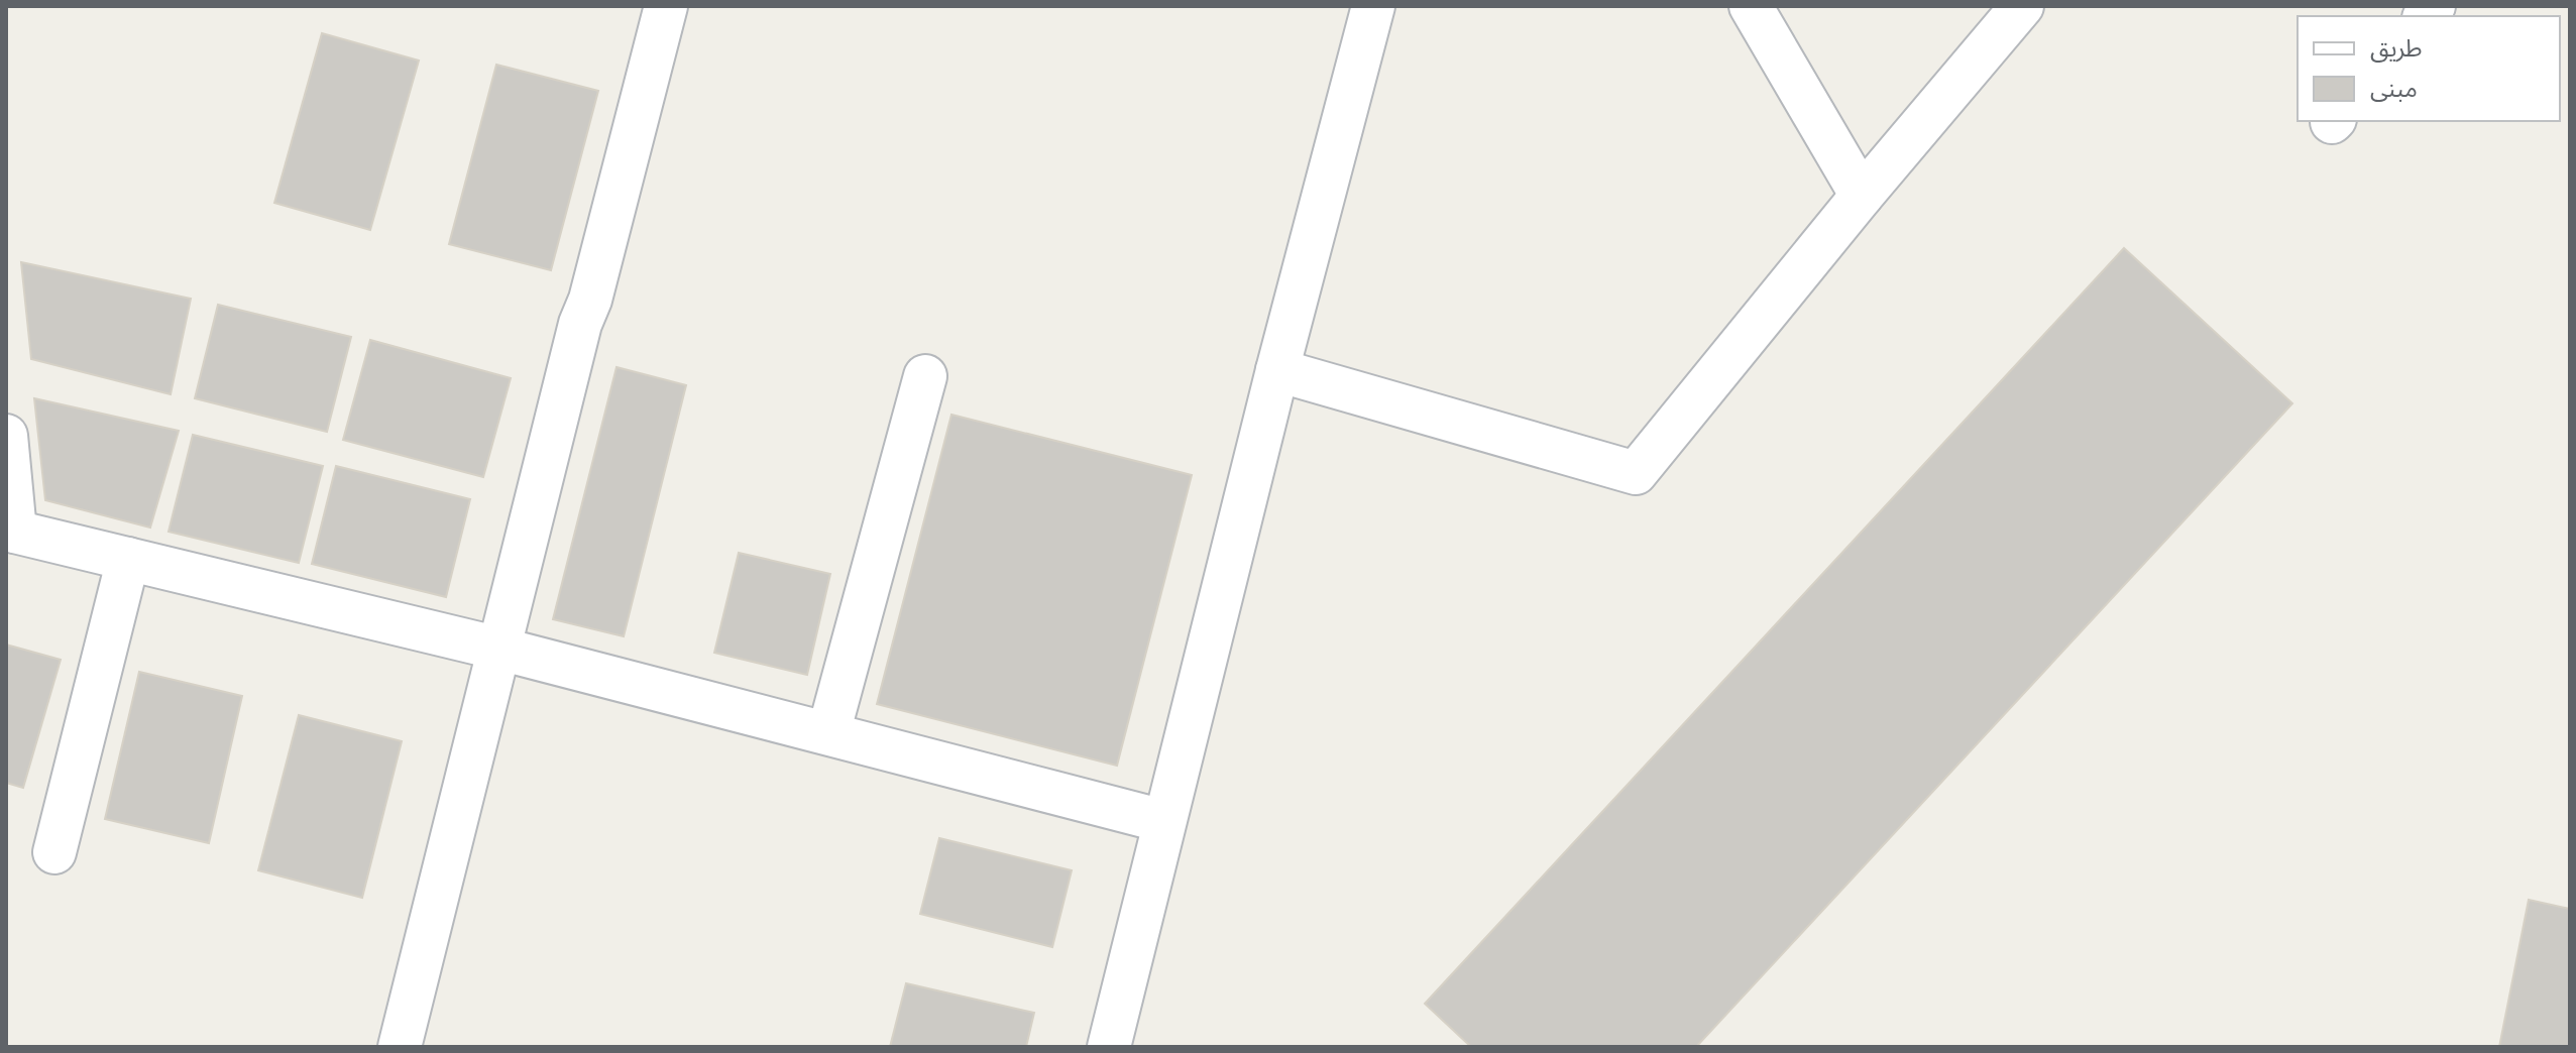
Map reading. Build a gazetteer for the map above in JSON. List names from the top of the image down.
{
  "legend": ["طريق", "مبنى"]
}
